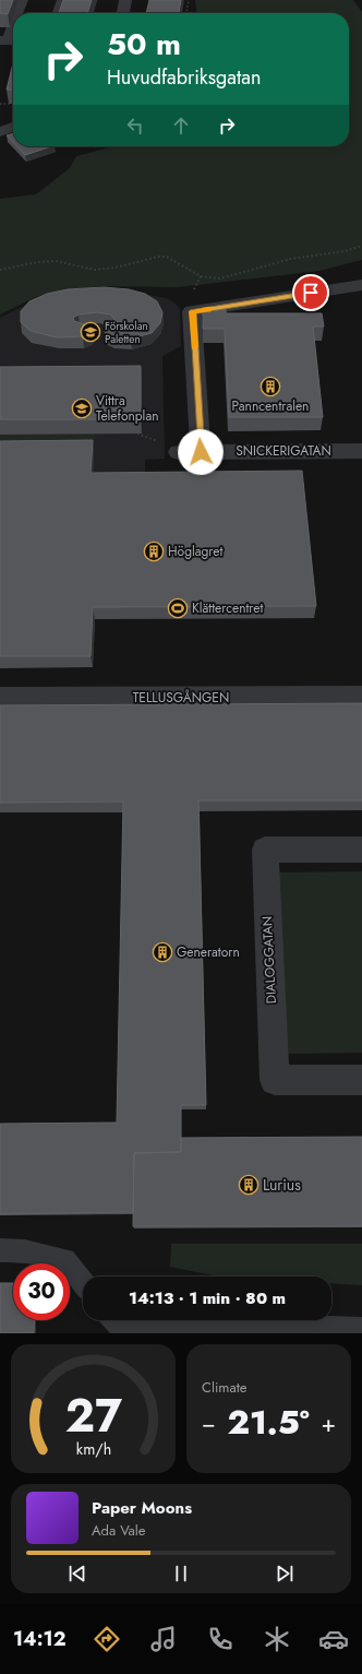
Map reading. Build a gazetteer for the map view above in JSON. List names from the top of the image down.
{
  "streets": {
    "street": ["SNICKERIGATAN", "TELLUSGÅNGEN", "DIALOGGATAN"]
  },
  "places": {
    "school or university": ["Förskolan Paletten", "Vittra Telefonplan"],
    "building": [
      "Panncentralen",
      "Höglagret",
      "Generatorn",
      "Lurius"
    ],
    "sports": ["Klättercentret"]
  },
  "page": {
    "turn": ["50 m", "Huvudfabriksgatan"],
    "limit": "30",
    "trip": "14:13 · 1 min · 80 m",
    "tile": "Climate",
    "heat": ["−", "21.5°", "+"],
    "song": ["Paper Moons", "Ada Vale"],
    "tabs": "14:12",
    "gauge": ["27", "km/h"]
  }
}
